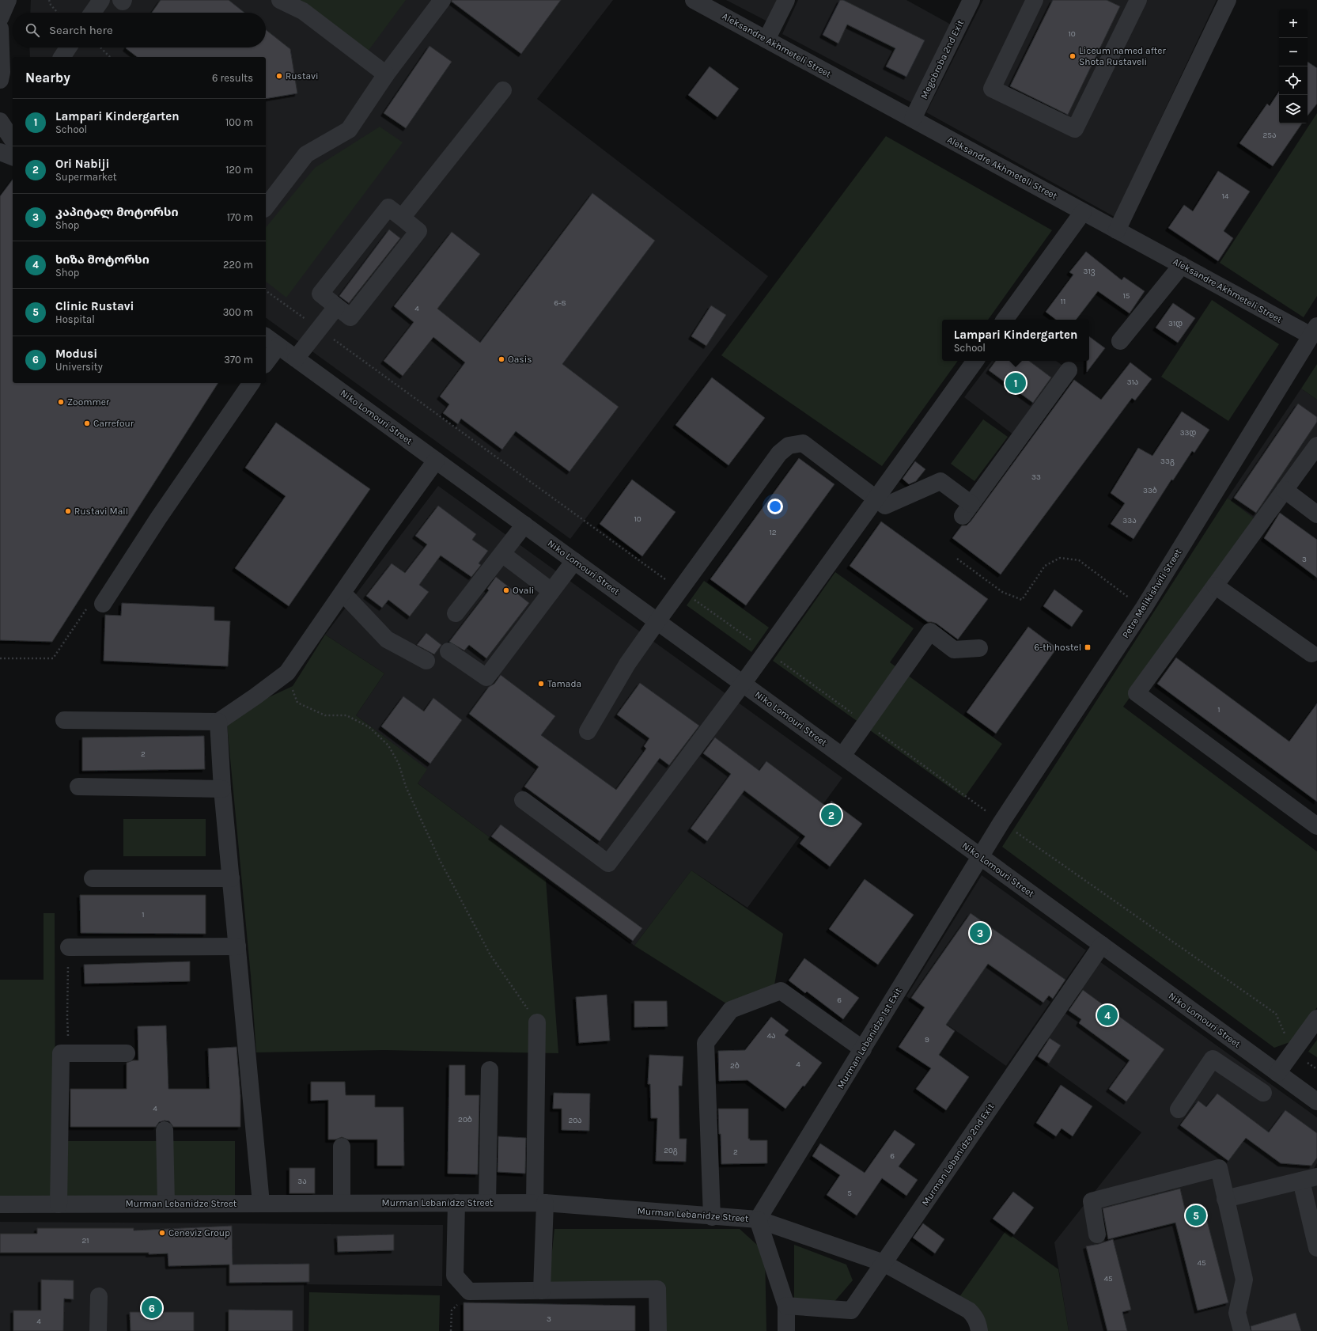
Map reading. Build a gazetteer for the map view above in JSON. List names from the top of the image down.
{
  "streets": {
    "street": [
      "Aleksandre Akhmeteli Street",
      "Megobroba 2nd Exit",
      "Niko Lomouri Street",
      "Petre Melikishvili Street",
      "Murman Lebanidze 1st Exit",
      "Murman Lebanidze 2nd Exit",
      "Murman Lebanidze Street"
    ]
  },
  "crossings": [
    ["Aleksandre Akhmeteli Street", "Megobroba 2nd Exit"],
    ["Aleksandre Akhmeteli Street", "Petre Melikishvili Street"],
    ["Niko Lomouri Street", "Petre Melikishvili Street"],
    ["Niko Lomouri Street", "Murman Lebanidze 1st Exit"],
    ["Niko Lomouri Street", "Murman Lebanidze 2nd Exit"],
    ["Petre Melikishvili Street", "Murman Lebanidze 1st Exit"],
    ["Murman Lebanidze 1st Exit", "Murman Lebanidze Street"],
    ["Murman Lebanidze 2nd Exit", "Murman Lebanidze Street"]
  ],
  "places": {
    "other": [
      "Liceum named after Shota Rustaveli",
      "Rustavi",
      "Oasis",
      "Zoommer",
      "Carrefour",
      "Rustavi Mall",
      "Ovali",
      "Tamada",
      "Ceneviz Group"
    ],
    "transit": ["6-th hostel"]
  },
  "house_numbers": [
    "10",
    "25ა",
    "14",
    "31ვ",
    "15",
    "11",
    "6-8",
    "4",
    "31დ",
    "31ა",
    "33დ",
    "33გ",
    "33",
    "33ბ",
    "10",
    "33ა",
    "12",
    "3",
    "1",
    "2",
    "1",
    "6",
    "4ა",
    "9",
    "4",
    "2ბ",
    "4",
    "20ბ",
    "20ა",
    "20გ",
    "2",
    "6",
    "3ა",
    "5",
    "21",
    "45",
    "45",
    "3",
    "4"
  ],
  "page": {
    "map_buttons": ["+", "−"],
    "search": "Search here",
    "heading": ["Nearby", "6 results"],
    "list": [
      {
        "mark": "1",
        "name": "Lampari Kindergarten",
        "note": "School",
        "value": "100 m"
      },
      {
        "mark": "2",
        "name": "Ori Nabiji",
        "note": "Supermarket",
        "value": "120 m"
      },
      {
        "mark": "3",
        "name": "კაპიტალ მოტორსი",
        "note": "Shop",
        "value": "170 m"
      },
      {
        "mark": "4",
        "name": "ხიზა მოტორსი",
        "note": "Shop",
        "value": "220 m"
      },
      {
        "mark": "5",
        "name": "Clinic Rustavi",
        "note": "Hospital",
        "value": "300 m"
      },
      {
        "mark": "6",
        "name": "Modusi",
        "note": "University",
        "value": "370 m"
      }
    ],
    "popup": ["Lampari Kindergarten", "School"],
    "pins": [
      "1",
      "2",
      "3",
      "4",
      "5",
      "6"
    ]
  }
}
